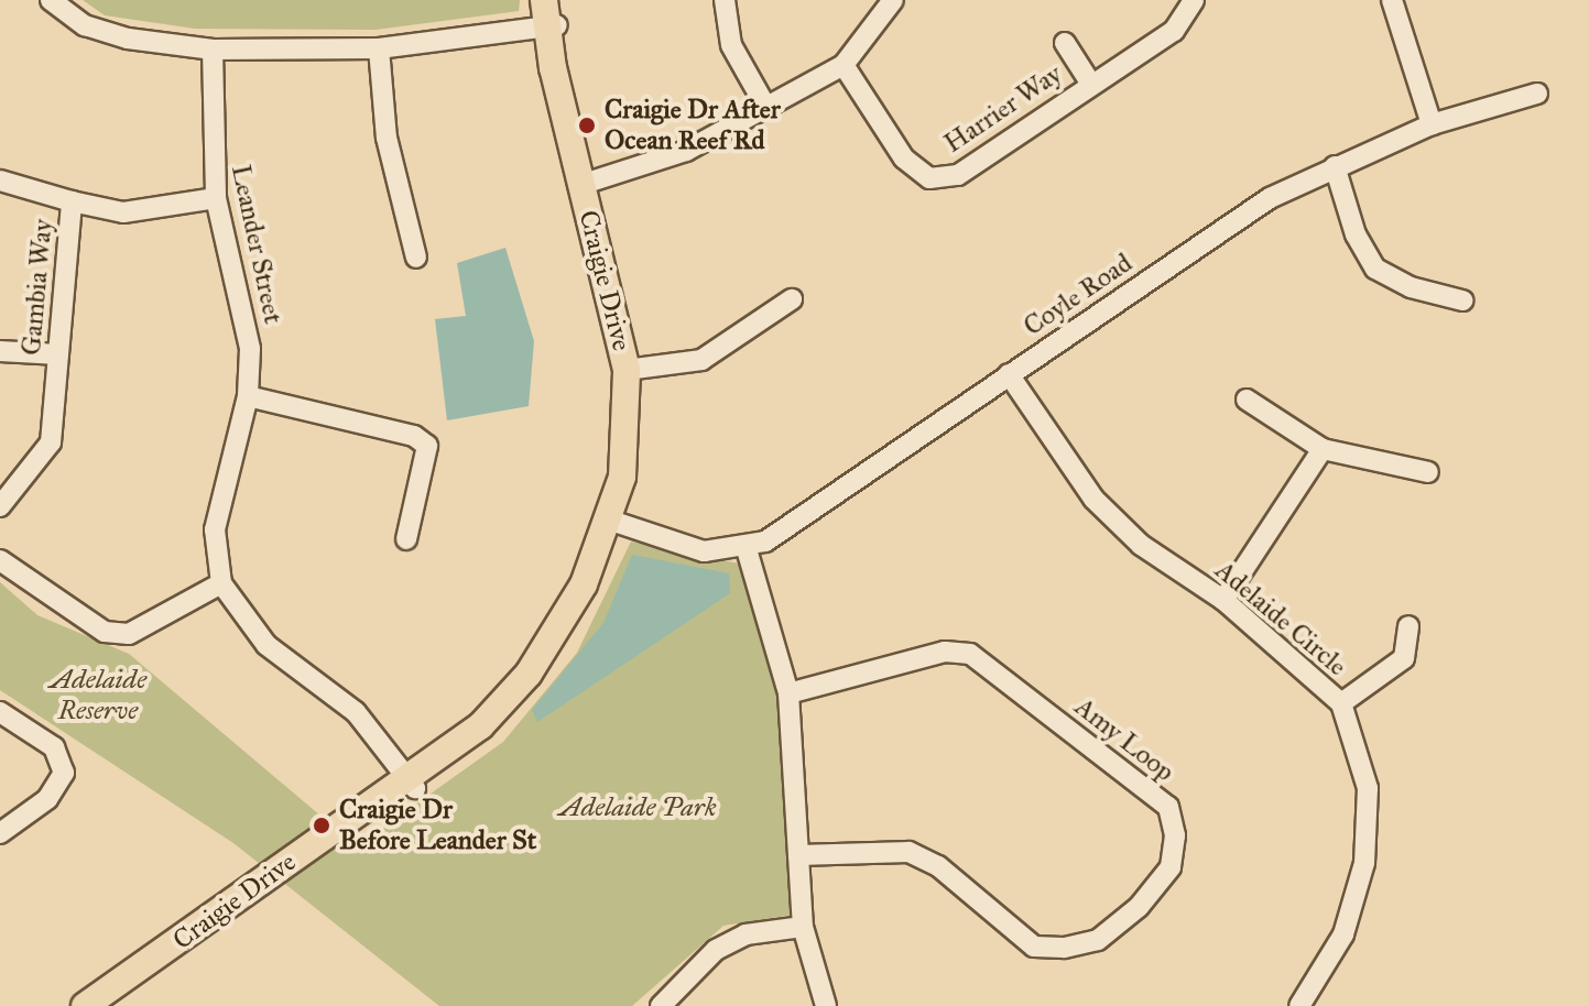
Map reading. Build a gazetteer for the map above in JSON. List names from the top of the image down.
{
  "streets": {
    "main road": ["Craigie Drive"],
    "street": [
      "Harrier Way",
      "Leander Street",
      "Gambia Way",
      "Coyle Road",
      "Adelaide Circle",
      "Amy Loop"
    ]
  },
  "crossings": [
    ["Leander Street", "Craigie Drive"],
    ["Leander Street", "Gambia Way"],
    ["Coyle Road", "Adelaide Circle"]
  ],
  "parks": ["Adelaide Reserve", "Adelaide Park"],
  "places": ["Craigie Dr After Ocean Reef Rd", "Craigie Dr Before Leander St"]
}
